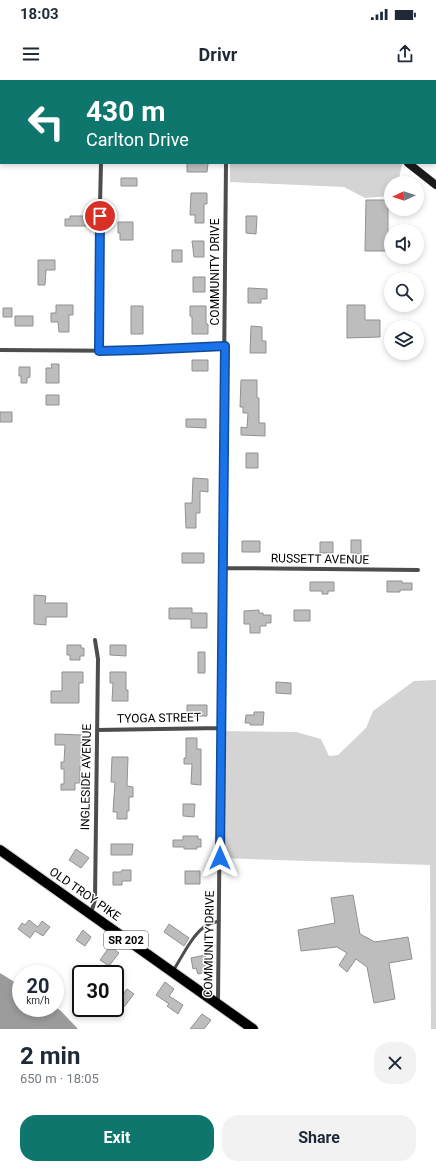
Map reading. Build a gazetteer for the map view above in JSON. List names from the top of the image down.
{
  "streets": {
    "main road": ["OLD TROY PIKE", "SR 202"],
    "street": [
      "COMMUNITY DRIVE",
      "RUSSETT AVENUE",
      "TYOGA STREET",
      "INGLESIDE AVENUE"
    ]
  },
  "crossings": [
    ["COMMUNITY DRIVE", "RUSSETT AVENUE"],
    ["COMMUNITY DRIVE", "TYOGA STREET"],
    ["COMMUNITY DRIVE", "OLD TROY PIKE"],
    ["TYOGA STREET", "INGLESIDE AVENUE"],
    ["INGLESIDE AVENUE", "OLD TROY PIKE"]
  ],
  "north": "left",
  "page": {
    "status": "18:03",
    "header": "Drivr",
    "turn": ["430 m", "Carlton Drive"],
    "speed": "20 km/h",
    "limit": "30",
    "heading": ["2 min", "650 m · 18:05"],
    "buttons": ["Exit", "Share"]
  }
}
